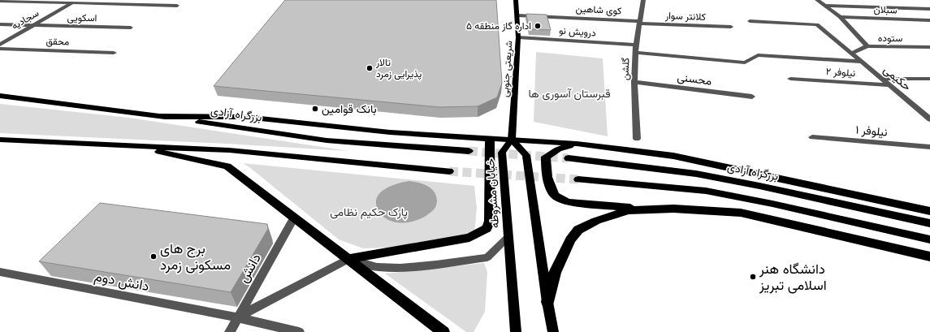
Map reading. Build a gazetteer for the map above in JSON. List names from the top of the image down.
{
  "streets": {
    "highway": ["بزرگراه آزادی"],
    "main road": ["شریعتی جنوبی", "خیابان مشروطه"],
    "street": [
      "کوی شاهین",
      "سبلان",
      "کلانتر سوار",
      "اسکویی",
      "سجادیه",
      "درویش نو",
      "ستوده",
      "محقق",
      "گلشن",
      "نیلوفر ۲",
      "حکیمی",
      "محسنی",
      "نیلوفر ۱",
      "دانش",
      "دانش دوم"
    ]
  },
  "crossings": [
    ["کوی شاهین", "کلانتر سوار"],
    ["کوی شاهین", "شریعتی جنوبی"],
    ["کوی شاهین", "گلشن"],
    ["کلانتر سوار", "گلشن"],
    ["اسکویی", "سجادیه"],
    ["درویش نو", "شریعتی جنوبی"],
    ["درویش نو", "گلشن"],
    ["ستوده", "حکیمی"],
    ["شریعتی جنوبی", "خیابان مشروطه"],
    ["گلشن", "محسنی"],
    ["نیلوفر ۲", "حکیمی"],
    ["دانش", "دانش دوم"]
  ],
  "parks": ["قبرستان آسوری ها", "پارک حکیم نظامی"],
  "places": [
    "اداره گاز منطقه ۵",
    "تالار پذیرایی زمرد",
    "بانک قوامین",
    "برج های مسکونی زمرد",
    "دانشگاه هنر اسلامی تبریز"
  ]
}
